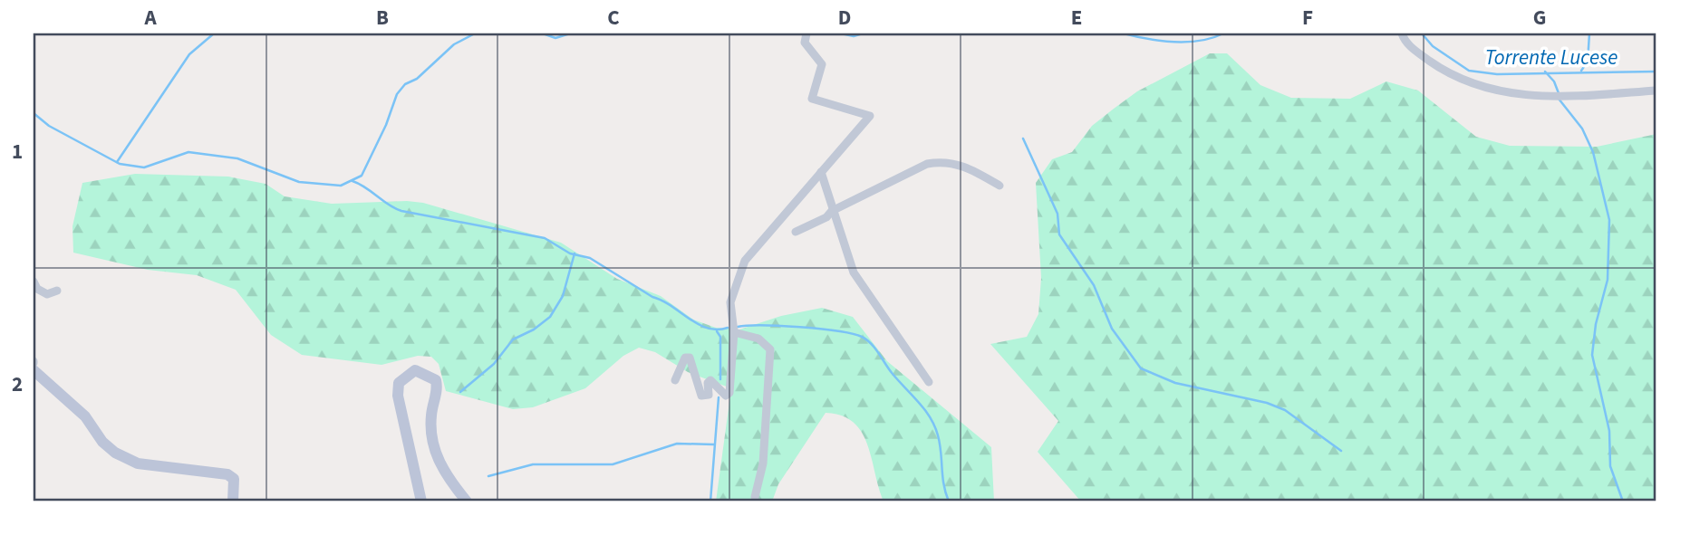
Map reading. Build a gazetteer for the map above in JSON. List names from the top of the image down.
{
  "water": ["Torrente Lucese"],
  "grid": {
    "columns": [
      "A",
      "B",
      "C",
      "D",
      "E",
      "F",
      "G"
    ],
    "rows": ["1", "2"]
  }
}
